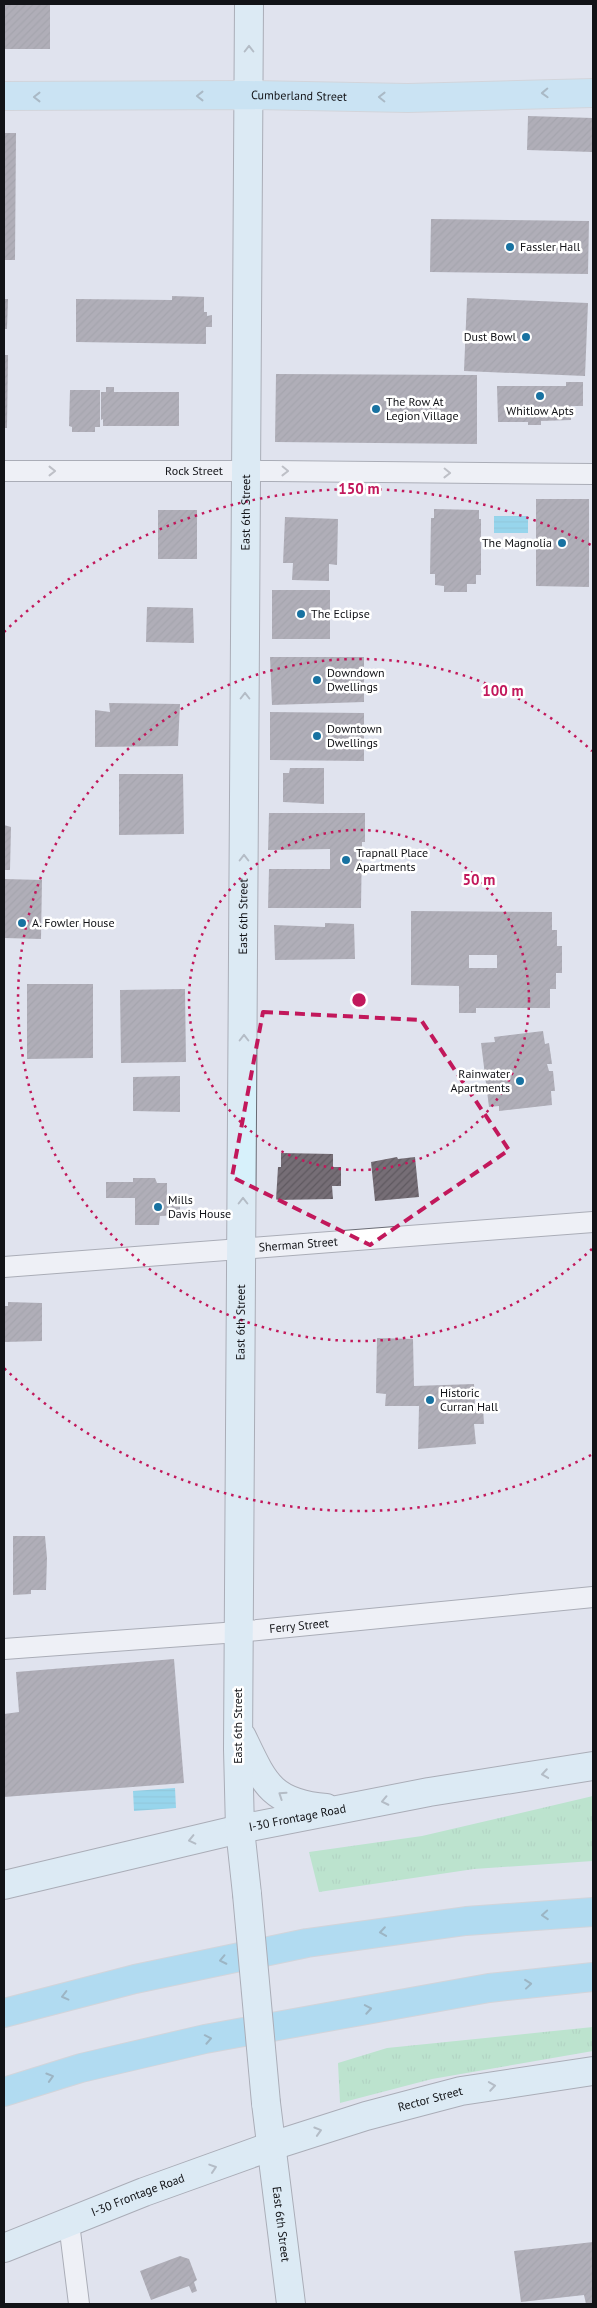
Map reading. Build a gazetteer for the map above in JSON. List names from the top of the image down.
{
  "streets": {
    "main road": ["Cumberland Street"],
    "street": [
      "Rock Street",
      "East 6th Street",
      "Sherman Street",
      "Ferry Street",
      "I-30 Frontage Road",
      "Rector Street"
    ]
  },
  "crossings": [
    ["Cumberland Street", "East 6th Street"],
    ["Rock Street", "East 6th Street"],
    ["East 6th Street", "Sherman Street"],
    ["East 6th Street", "Ferry Street"],
    ["East 6th Street", "I-30 Frontage Road"],
    ["East 6th Street", "Rector Street"],
    ["I-30 Frontage Road", "Rector Street"]
  ],
  "one_way": [
    "Cumberland Street",
    "Rock Street",
    "East 6th Street",
    "Rector Street"
  ],
  "places": [
    "Fassler Hall",
    "Dust Bowl",
    "Whitlow Apts",
    "The Row At Legion Village",
    "The Magnolia",
    "The Eclipse",
    "Downdown Dwellings",
    "Downtown Dwellings",
    "Trapnall Place Apartments",
    "A. Fowler House",
    "Rainwater Apartments",
    "Mills Davis House",
    "Historic Curran Hall"
  ],
  "rings": ["150 m", "100 m", "50 m"]
}
